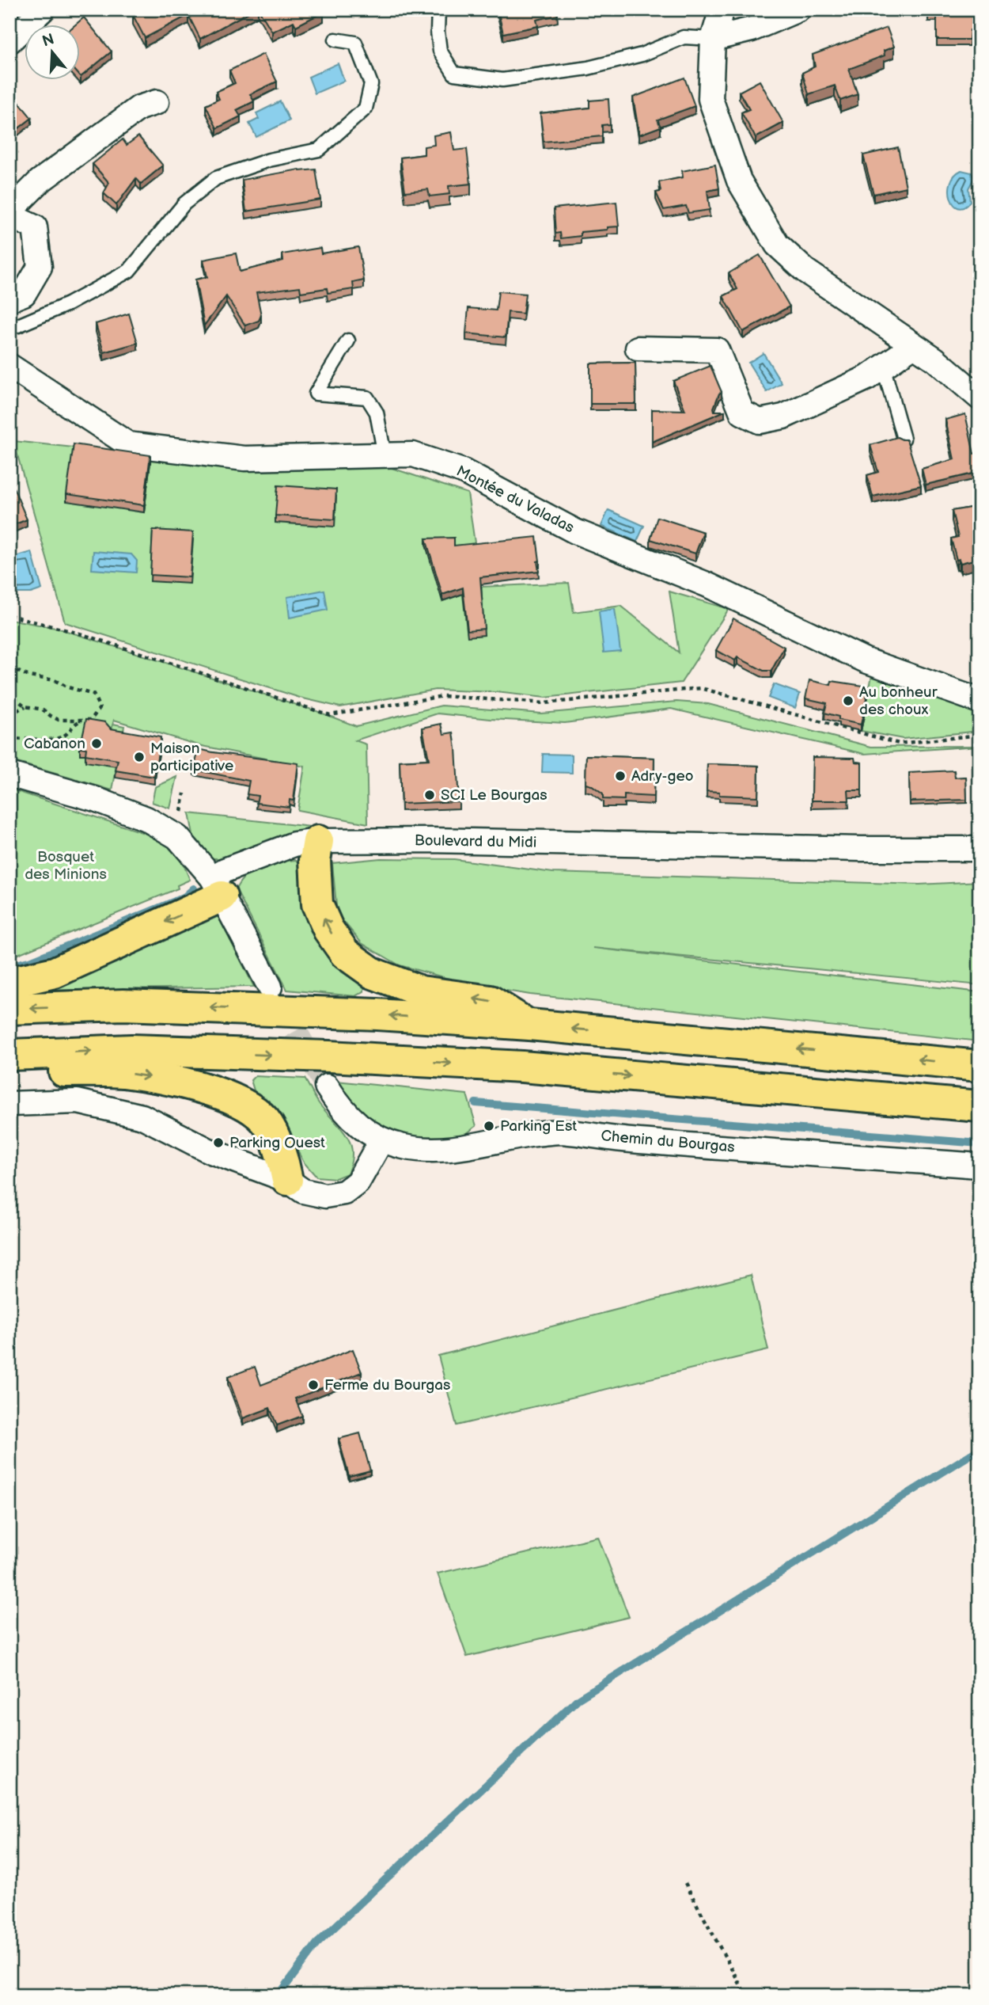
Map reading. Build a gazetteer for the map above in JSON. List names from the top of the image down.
{
  "streets": {
    "street": ["Montée du Valadas", "Boulevard du Midi", "Chemin du Bourgas"]
  },
  "parks": ["Bosquet des Minions"],
  "places": [
    "Au bonheur des choux",
    "Cabanon",
    "Maison participative",
    "Adry-geo",
    "SCI Le Bourgas",
    "Parking Est",
    "Parking Ouest",
    "Ferme du Bourgas"
  ],
  "north": "top"
}
